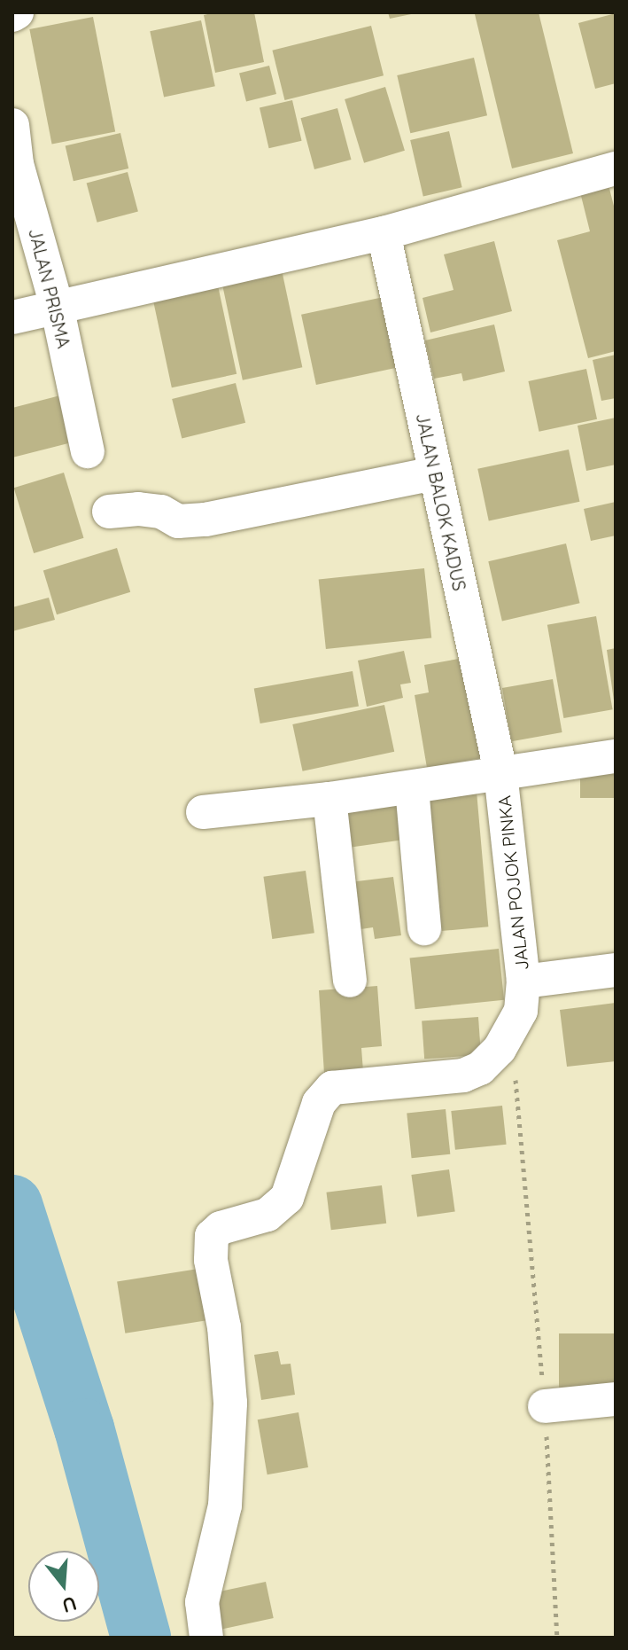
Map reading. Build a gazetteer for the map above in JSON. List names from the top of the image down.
{
  "streets": {
    "street": ["JALAN PRISMA", "JALAN BALOK KADUS", "JALAN POJOK PINKA"]
  },
  "crossings": [
    ["JALAN BALOK KADUS", "JALAN POJOK PINKA"]
  ],
  "north": "bottom"
}
